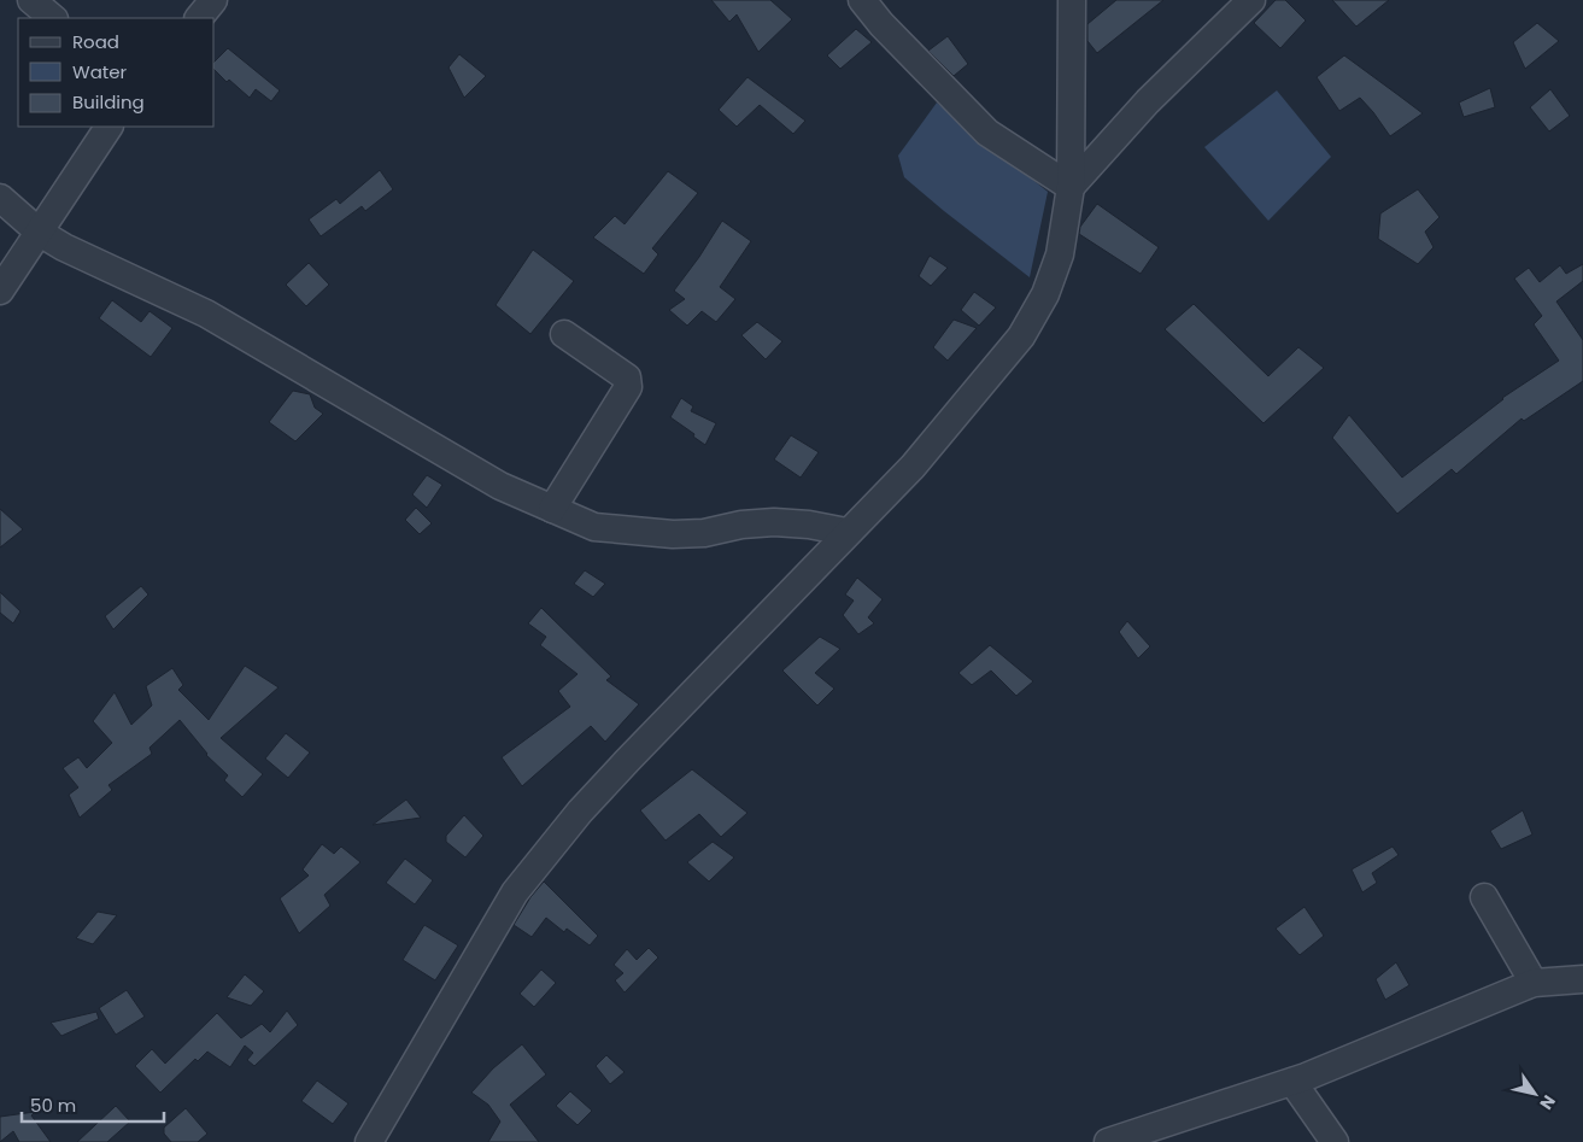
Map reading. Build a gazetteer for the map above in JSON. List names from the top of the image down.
{
  "legend": ["Road", "Water", "Building"],
  "scale_bar": "50 m",
  "north": "bottom right"
}
